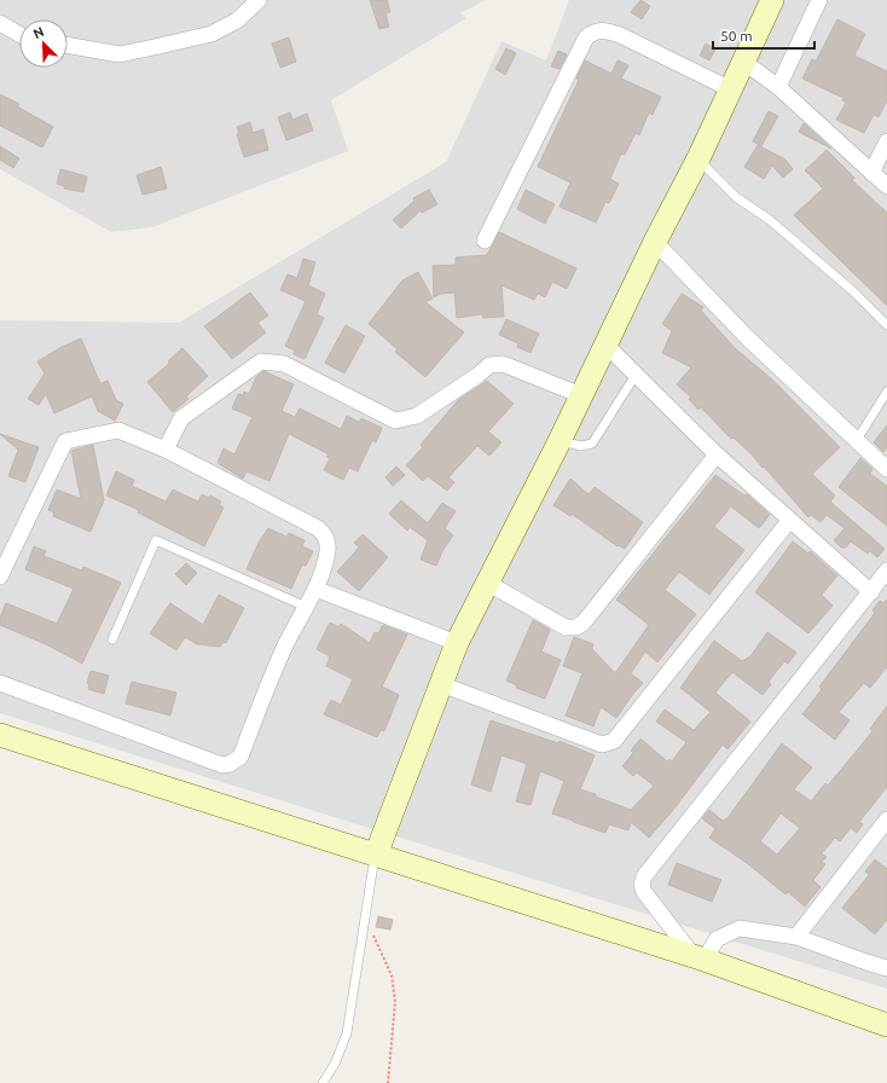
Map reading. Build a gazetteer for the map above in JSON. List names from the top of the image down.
{
  "scale_bar": "50 m",
  "north": "top left"
}
